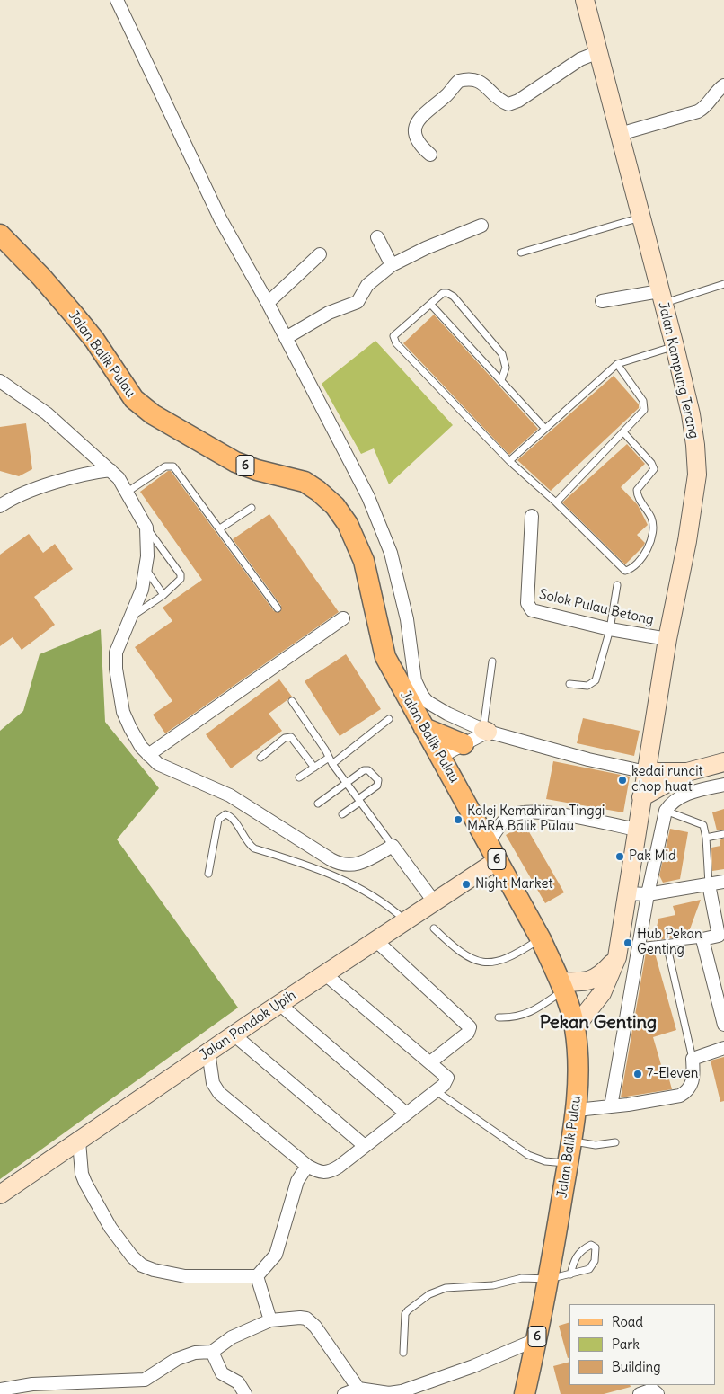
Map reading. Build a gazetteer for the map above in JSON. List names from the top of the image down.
{
  "streets": {
    "main road": [
      "Jalan Balik Pulau",
      "Jalan Kampung Terang",
      "6",
      "Jalan Pondok Upih"
    ],
    "street": ["Solok Pulau Betong"]
  },
  "crossings": [
    ["Jalan Balik Pulau", "Jalan Kampung Terang"],
    ["Jalan Balik Pulau", "Jalan Pondok Upih"],
    ["Jalan Kampung Terang", "Solok Pulau Betong"]
  ],
  "districts": ["Pekan Genting"],
  "places": [
    "kedai runcit chop huat",
    "Kolej Kemahiran Tinggi MARA Balik Pulau",
    "Pak Mid",
    "Night Market",
    "Hub Pekan Genting",
    "7-Eleven"
  ],
  "legend": ["Road", "Park", "Building"]
}
